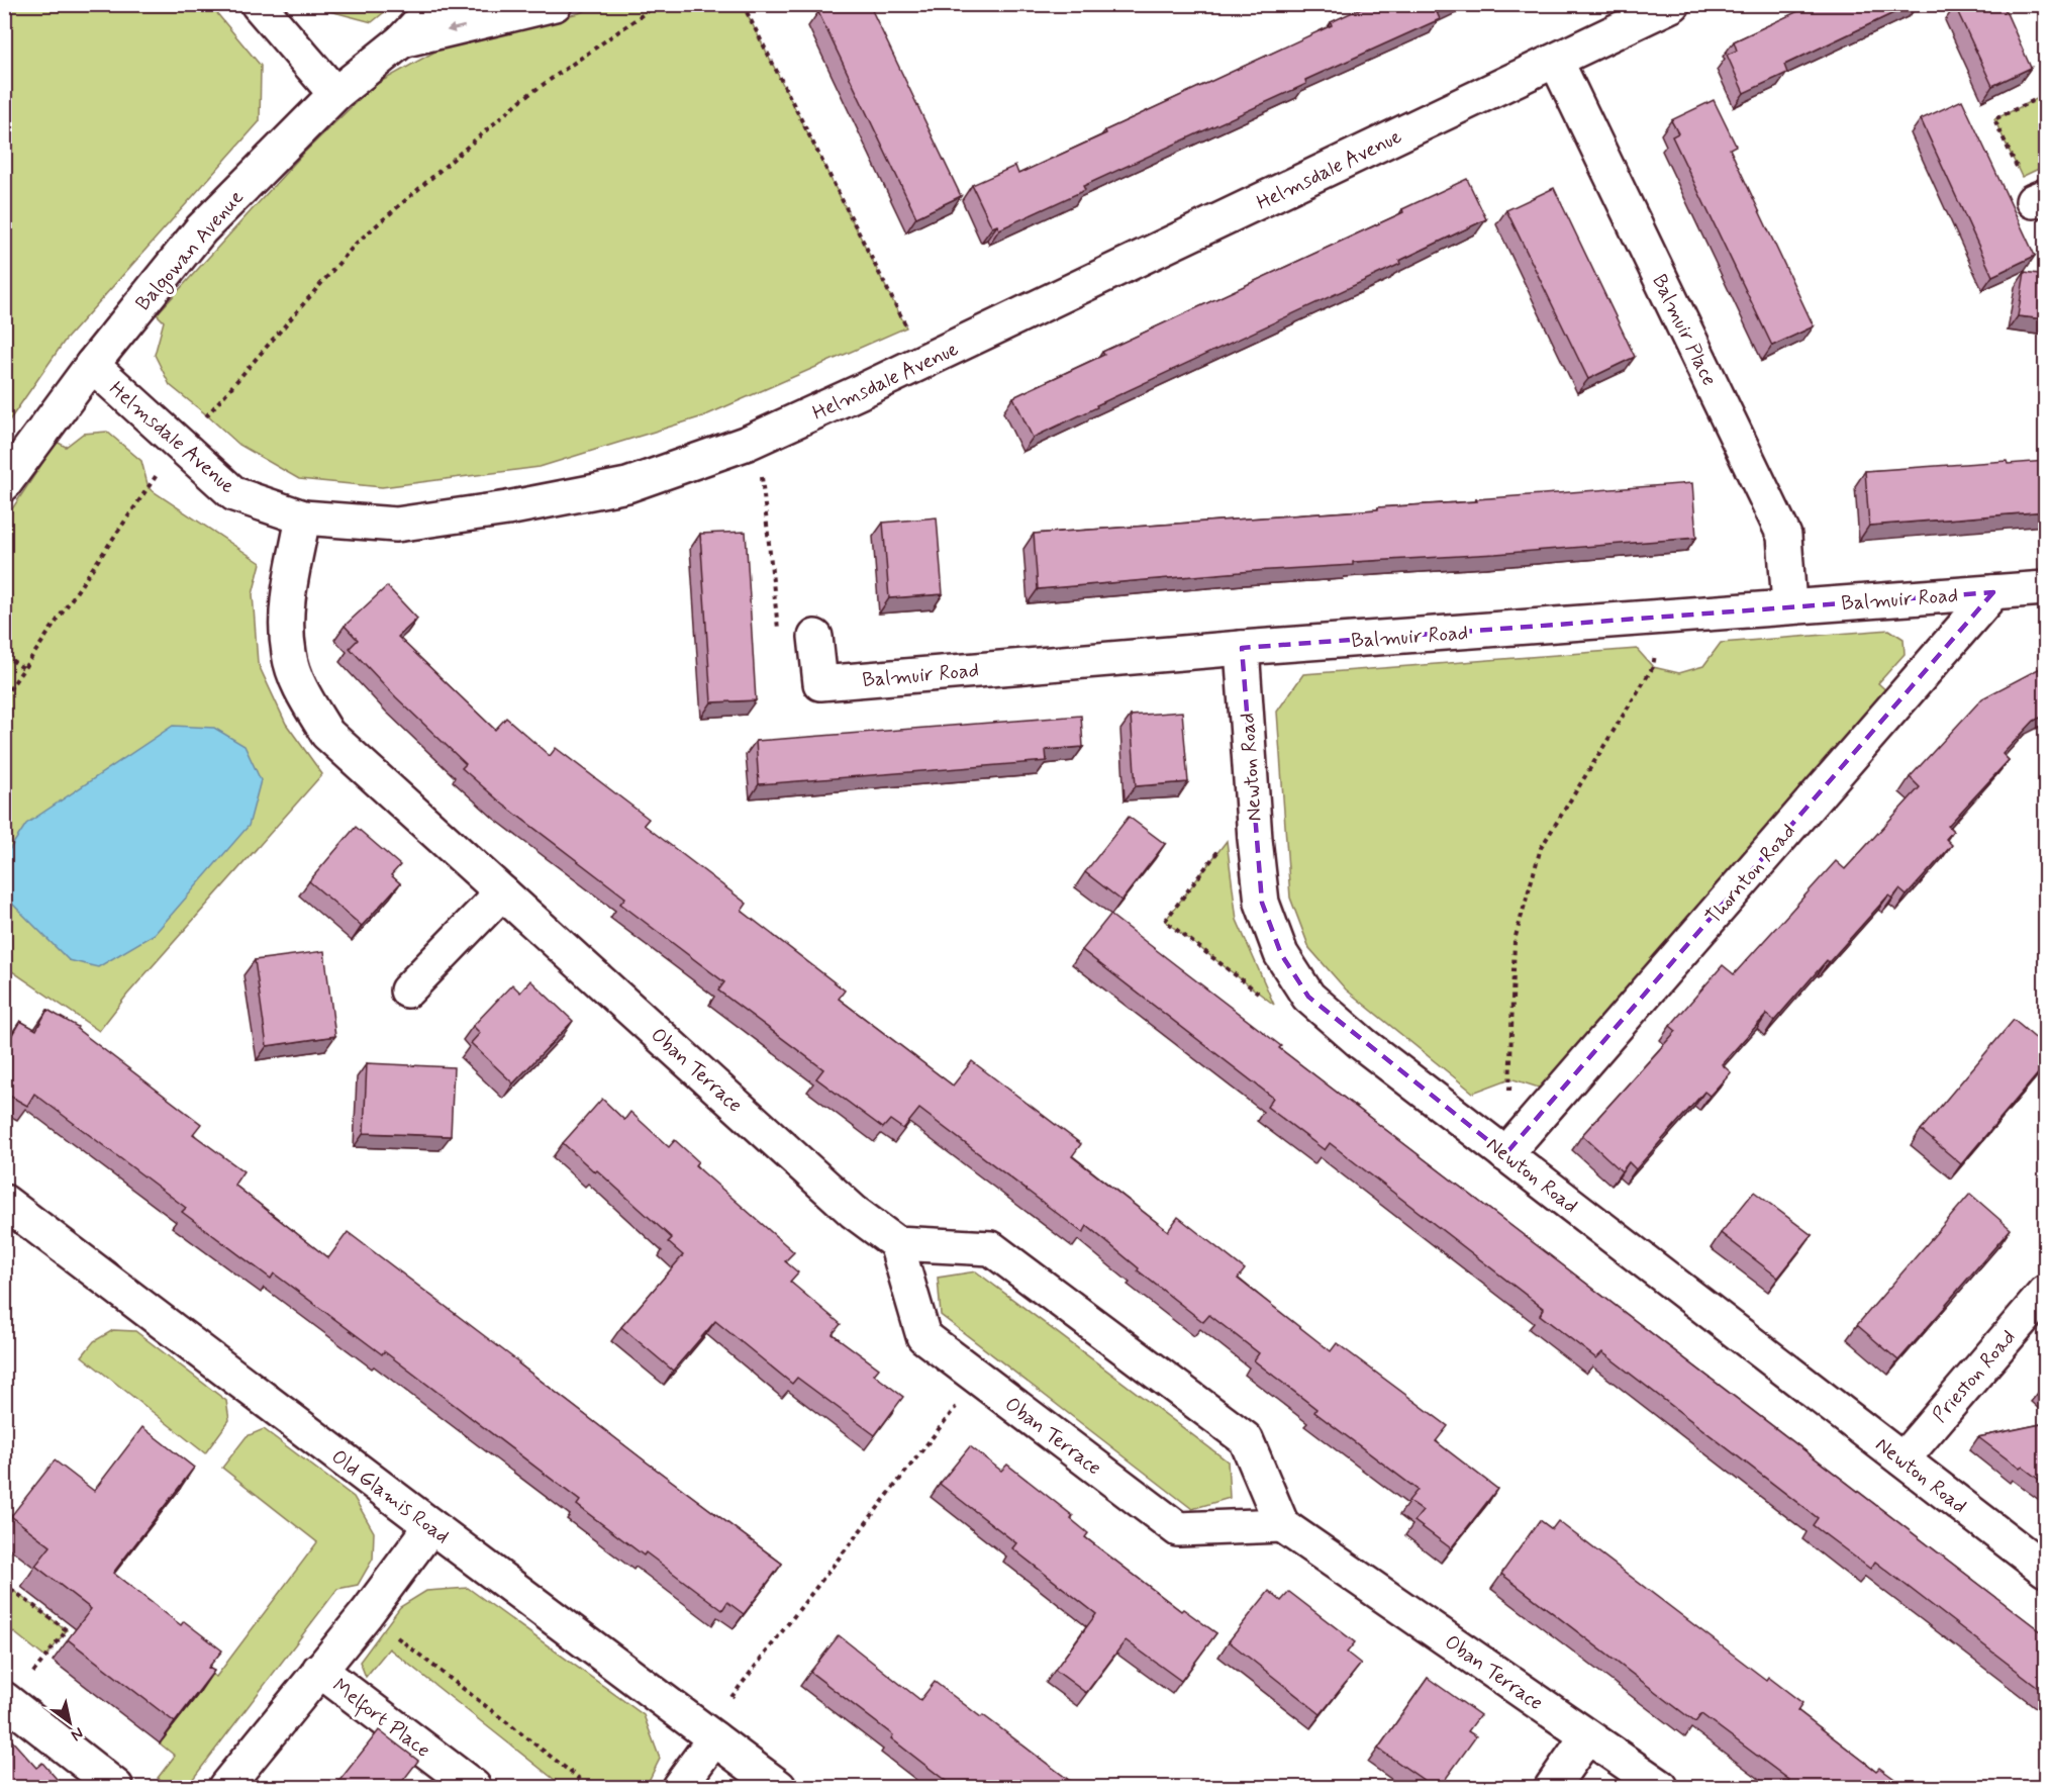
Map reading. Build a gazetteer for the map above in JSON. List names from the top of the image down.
{
  "streets": {
    "street": [
      "Helmsdale Avenue",
      "Balgowan Avenue",
      "Balmuir Place",
      "Balmuir Road",
      "Newton Road",
      "Thornton Road",
      "Oban Terrace",
      "Prieston Road",
      "Old Glamis Road",
      "Melfort Place"
    ]
  },
  "crossings": [
    ["Helmsdale Avenue", "Balgowan Avenue"],
    ["Helmsdale Avenue", "Balmuir Place"],
    ["Helmsdale Avenue", "Oban Terrace"],
    ["Balmuir Place", "Balmuir Road"],
    ["Balmuir Road", "Newton Road"],
    ["Balmuir Road", "Thornton Road"],
    ["Newton Road", "Thornton Road"],
    ["Newton Road", "Prieston Road"],
    ["Old Glamis Road", "Melfort Place"]
  ],
  "north": "bottom right"
}
